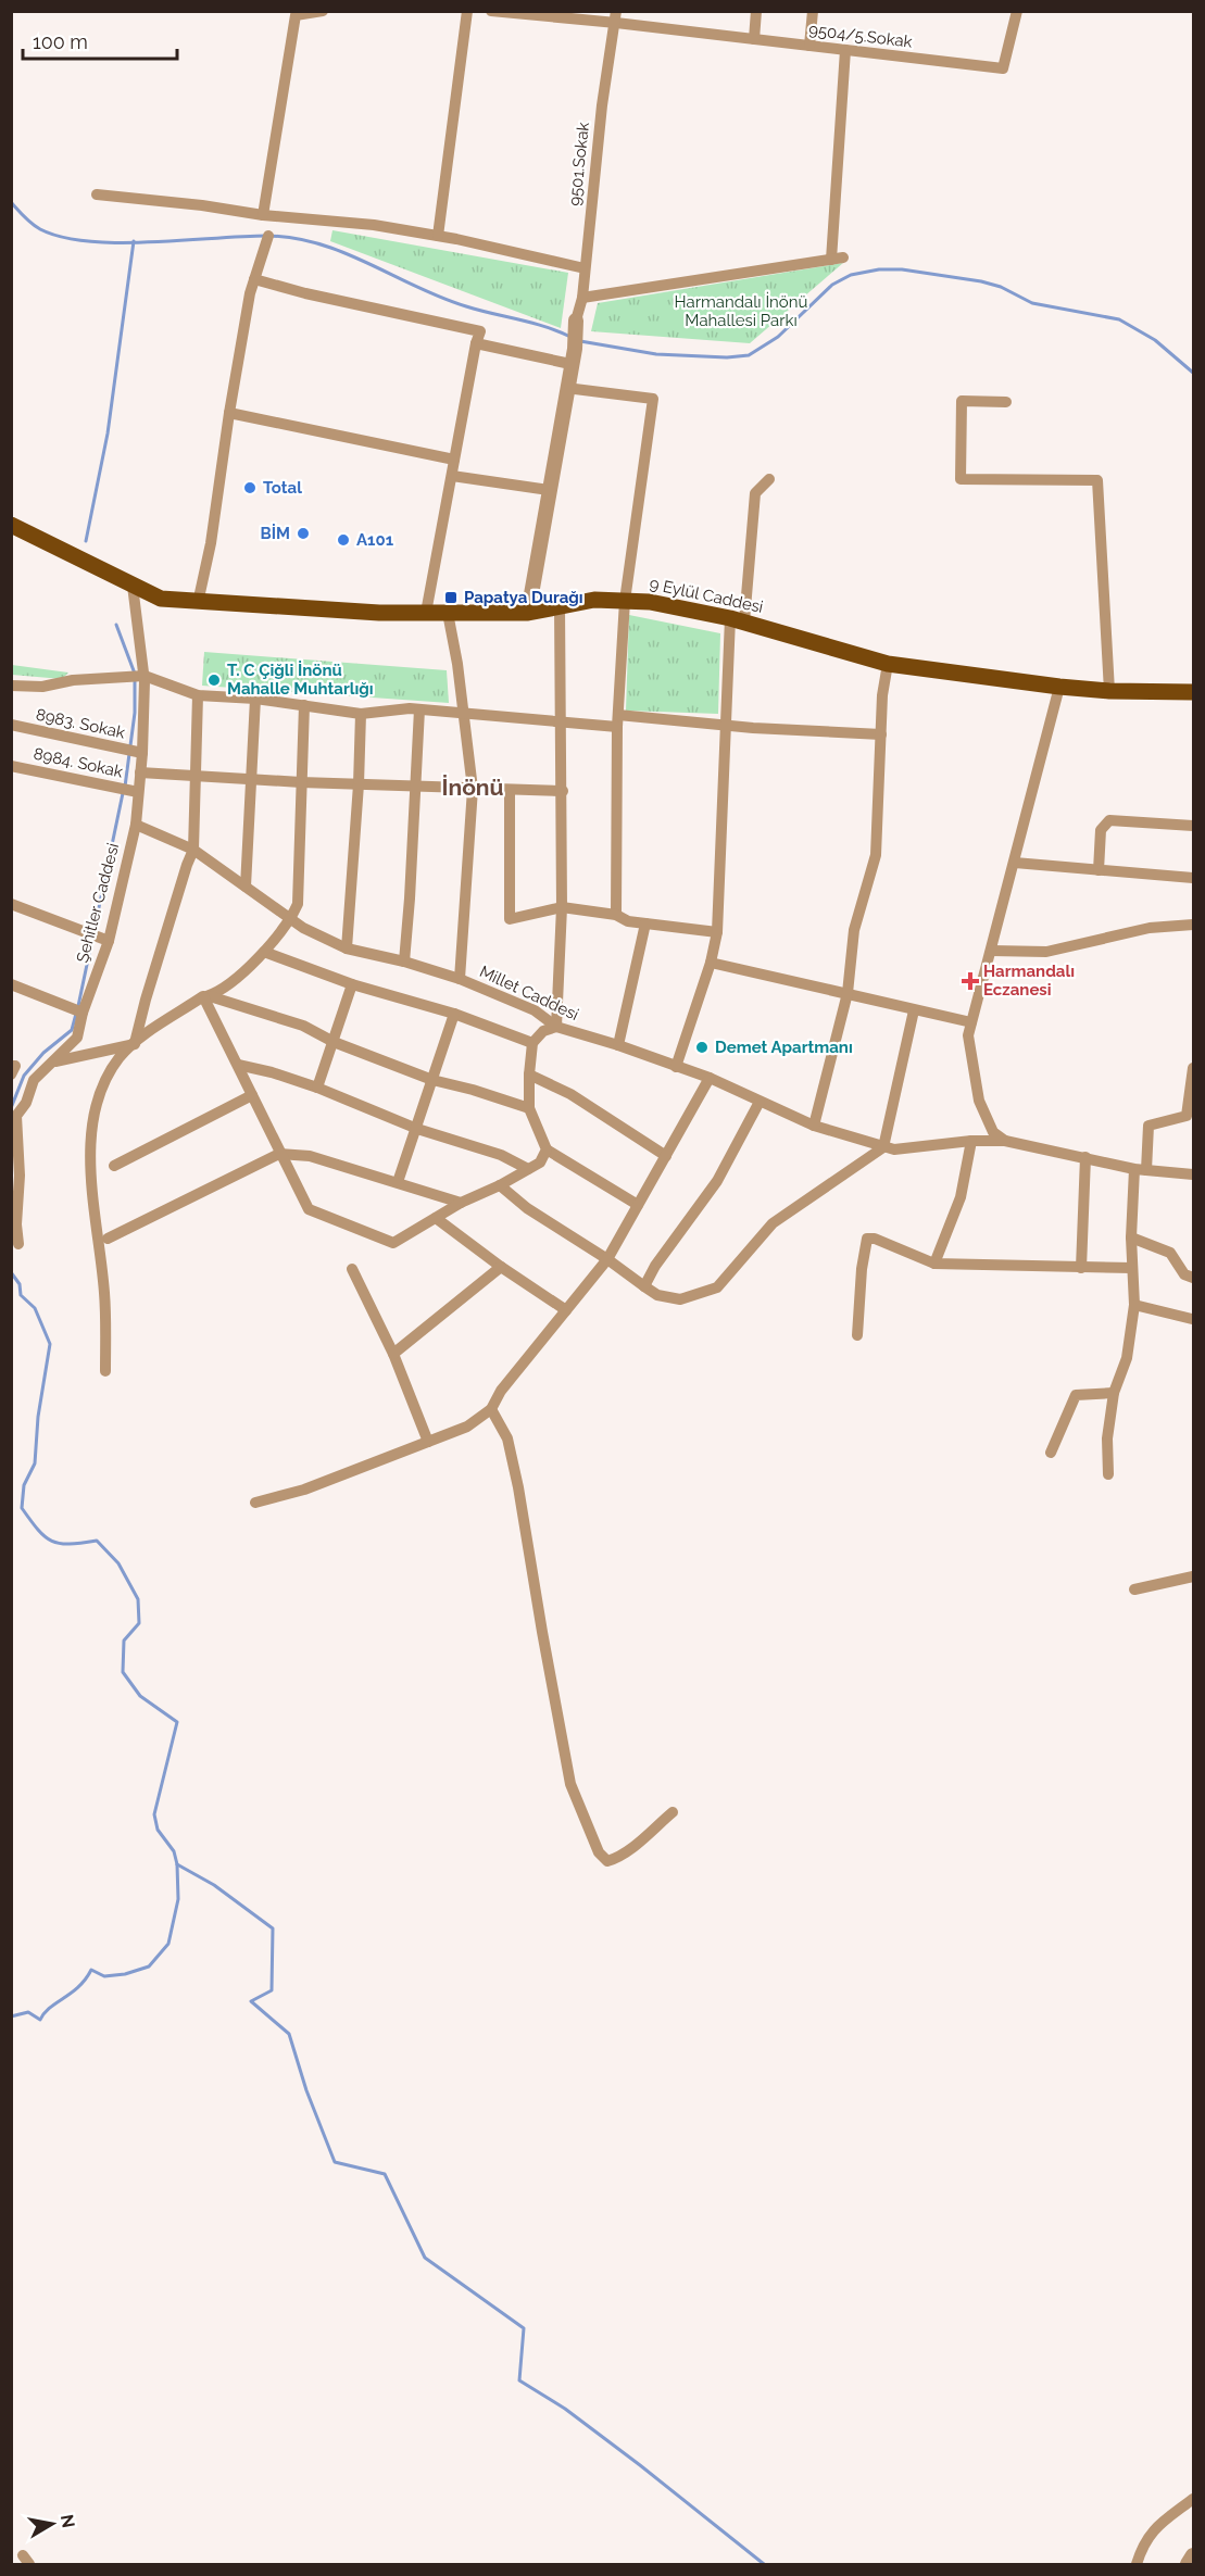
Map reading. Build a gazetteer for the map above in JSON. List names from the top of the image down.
{
  "streets": {
    "main road": ["9 Eylül Caddesi"],
    "street": [
      "9504/5.Sokak",
      "9501.Sokak",
      "8983. Sokak",
      "8984. Sokak",
      "Şehitler Caddesi",
      "Millet Caddesi"
    ]
  },
  "crossings": [
    ["9504/5.Sokak", "9501.Sokak"],
    ["9 Eylül Caddesi", "Şehitler Caddesi"],
    ["8983. Sokak", "Şehitler Caddesi"],
    ["8984. Sokak", "Şehitler Caddesi"],
    ["Şehitler Caddesi", "Millet Caddesi"]
  ],
  "districts": ["İnönü"],
  "parks": ["Harmandalı İnönü Mahallesi Parkı"],
  "places": {
    "other": [
      "Total",
      "BİM",
      "A101",
      "T. C Çiğli İnönü Mahalle Muhtarlığı",
      "Demet Apartmanı"
    ],
    "transit": ["Papatya Durağı"],
    "health": ["Harmandalı Eczanesi"]
  },
  "scale_bar": "100 m",
  "north": "right"
}
